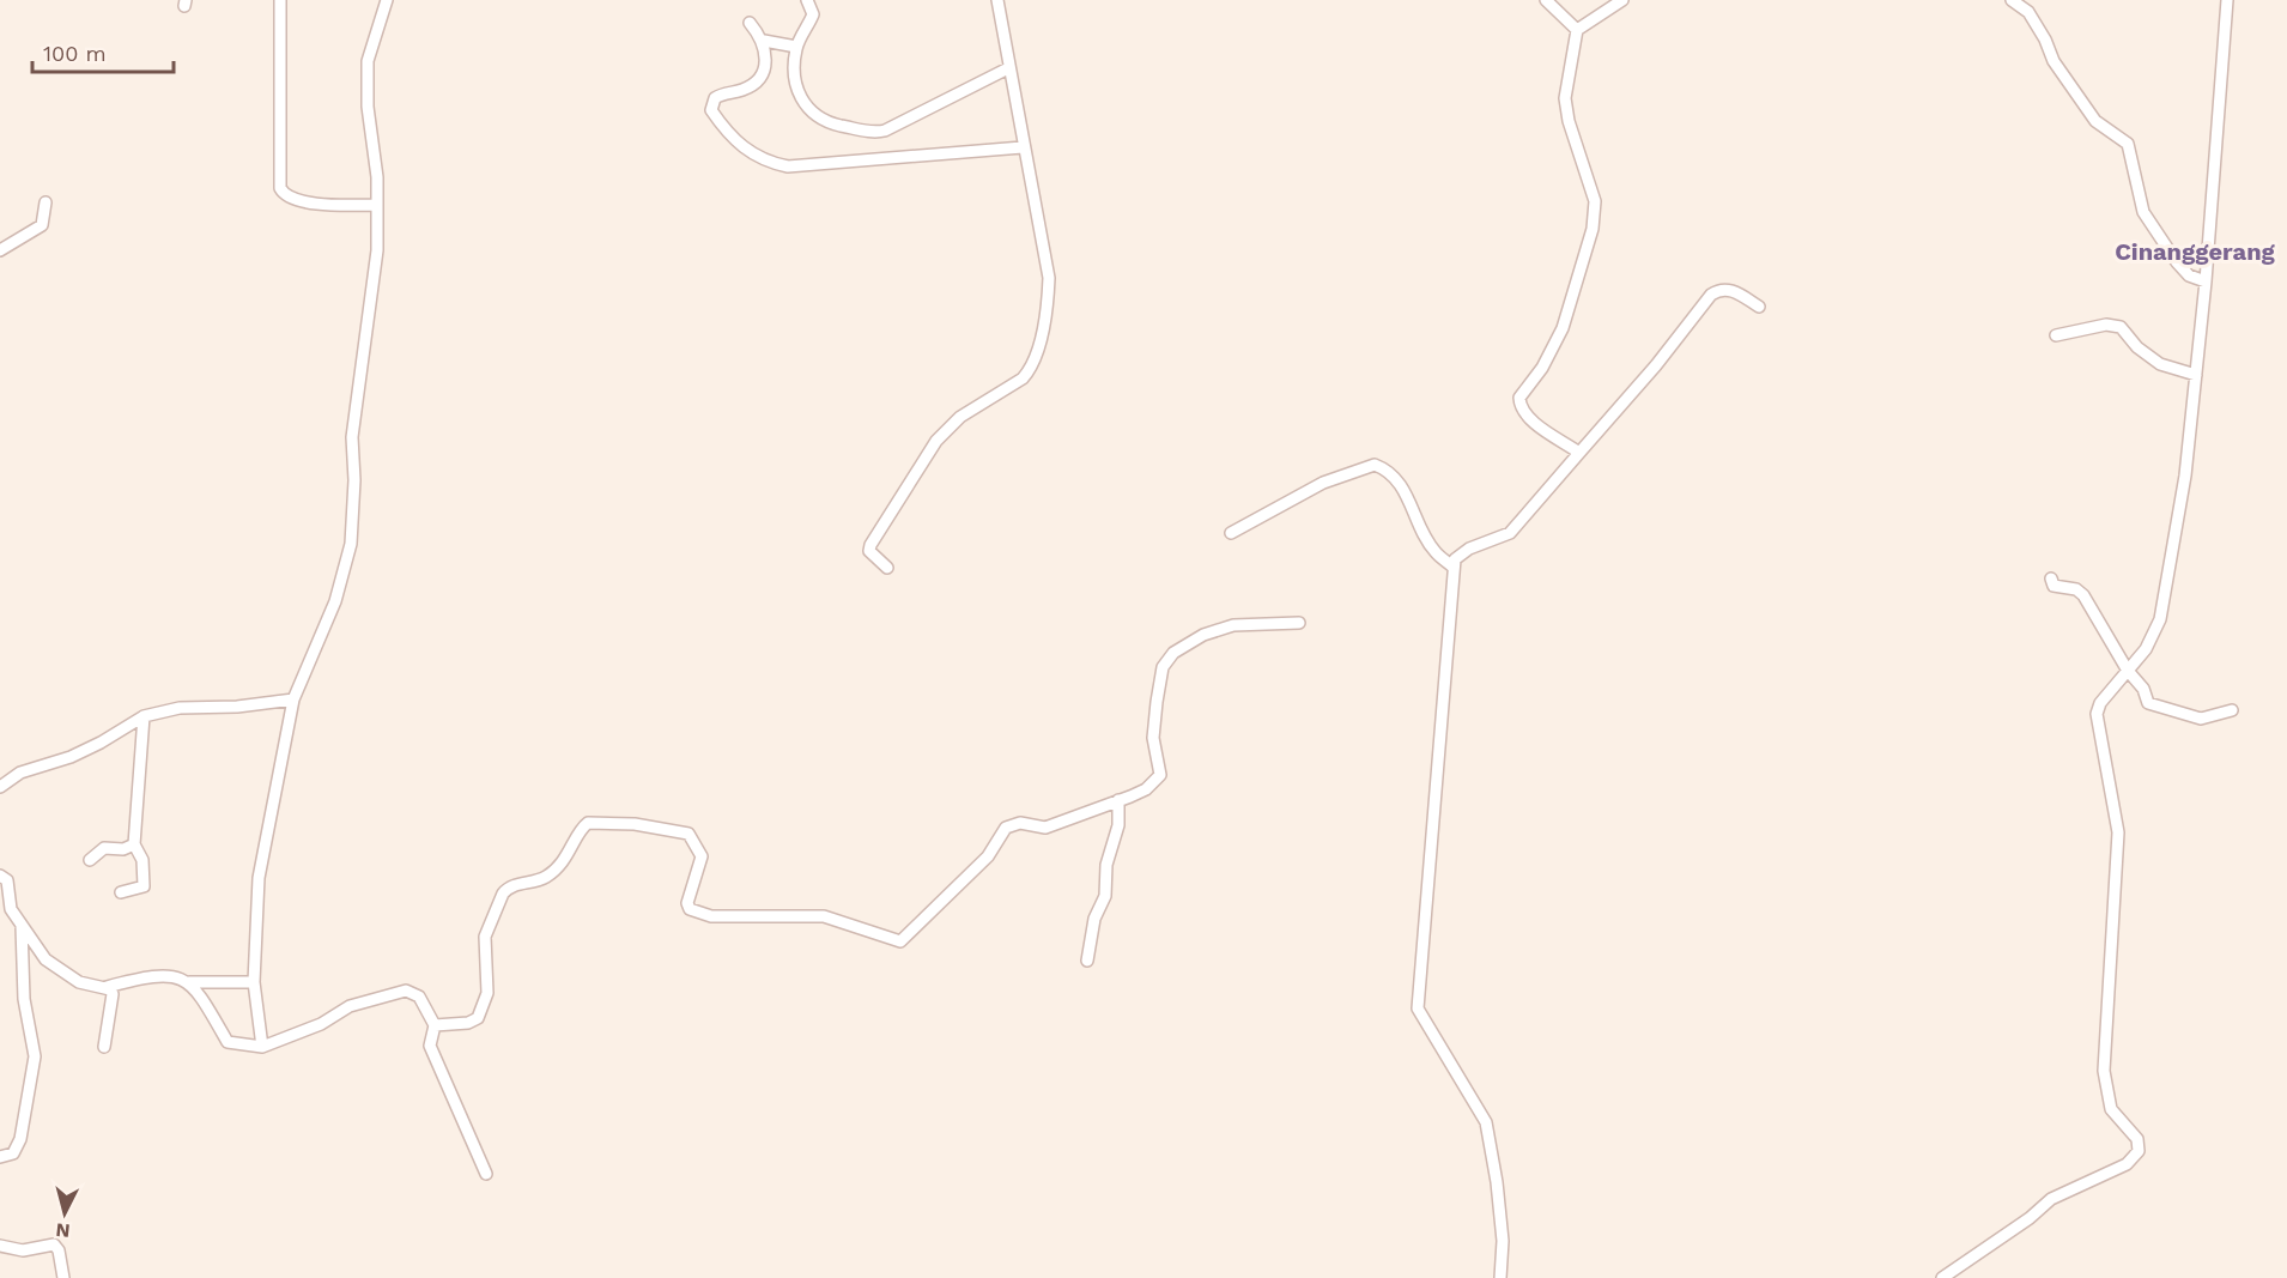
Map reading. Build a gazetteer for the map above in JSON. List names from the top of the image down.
{
  "districts": ["Cinanggerang"],
  "scale_bar": "100 m",
  "north": "bottom"
}
